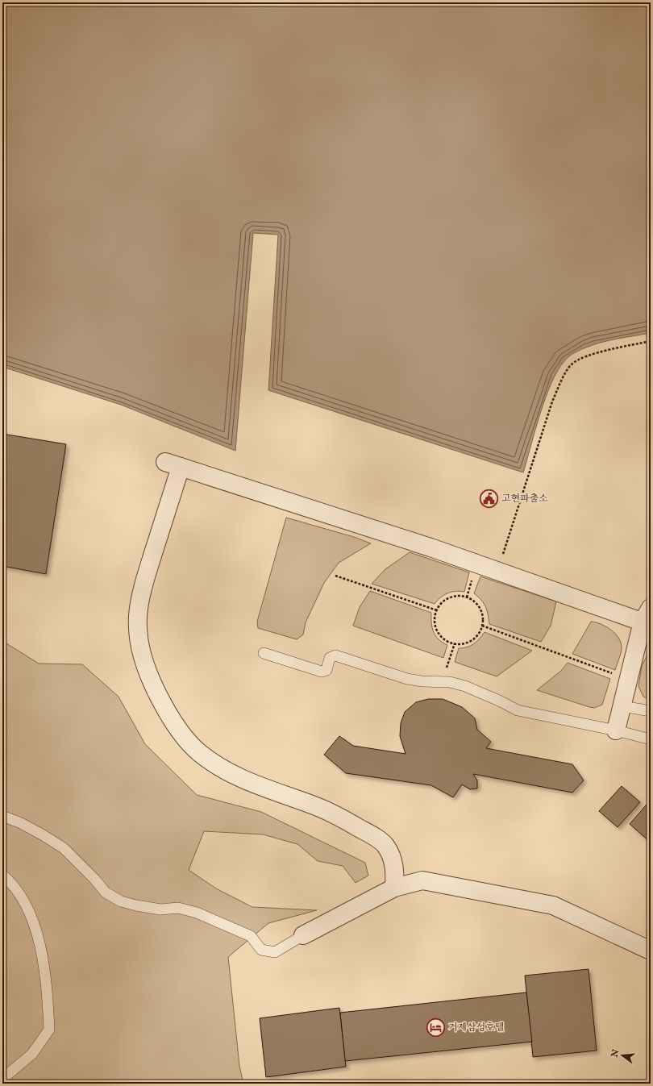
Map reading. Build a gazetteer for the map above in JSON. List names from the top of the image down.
{
  "places": {
    "public building": ["고현파출소"],
    "hotel": ["거제삼성호텔"]
  },
  "north": "left"
}
